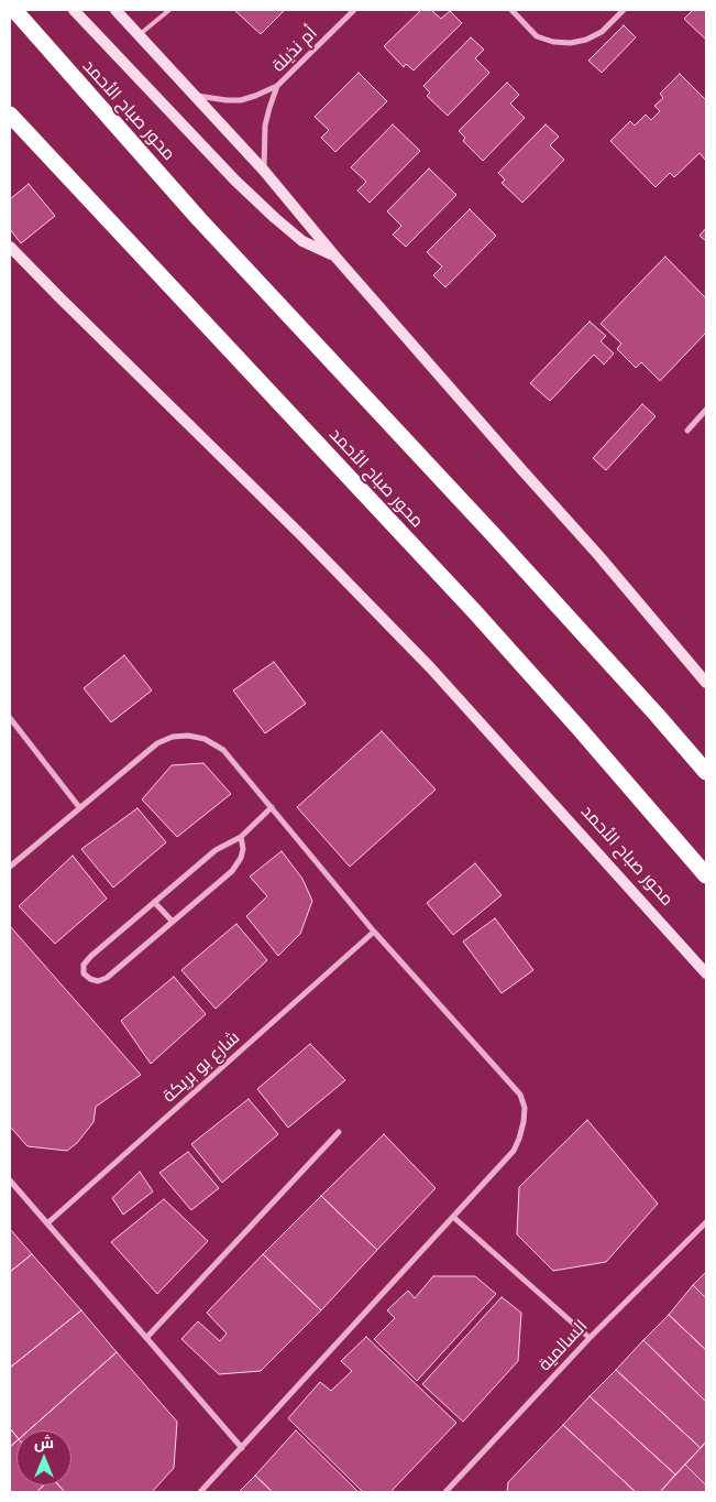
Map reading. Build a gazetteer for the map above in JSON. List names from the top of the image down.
{
  "streets": {
    "highway": ["محور صباح الأحمد"],
    "street": ["أم نذيلة", "شارع بو بريكة", "السالمية"]
  },
  "north": "top"
}
